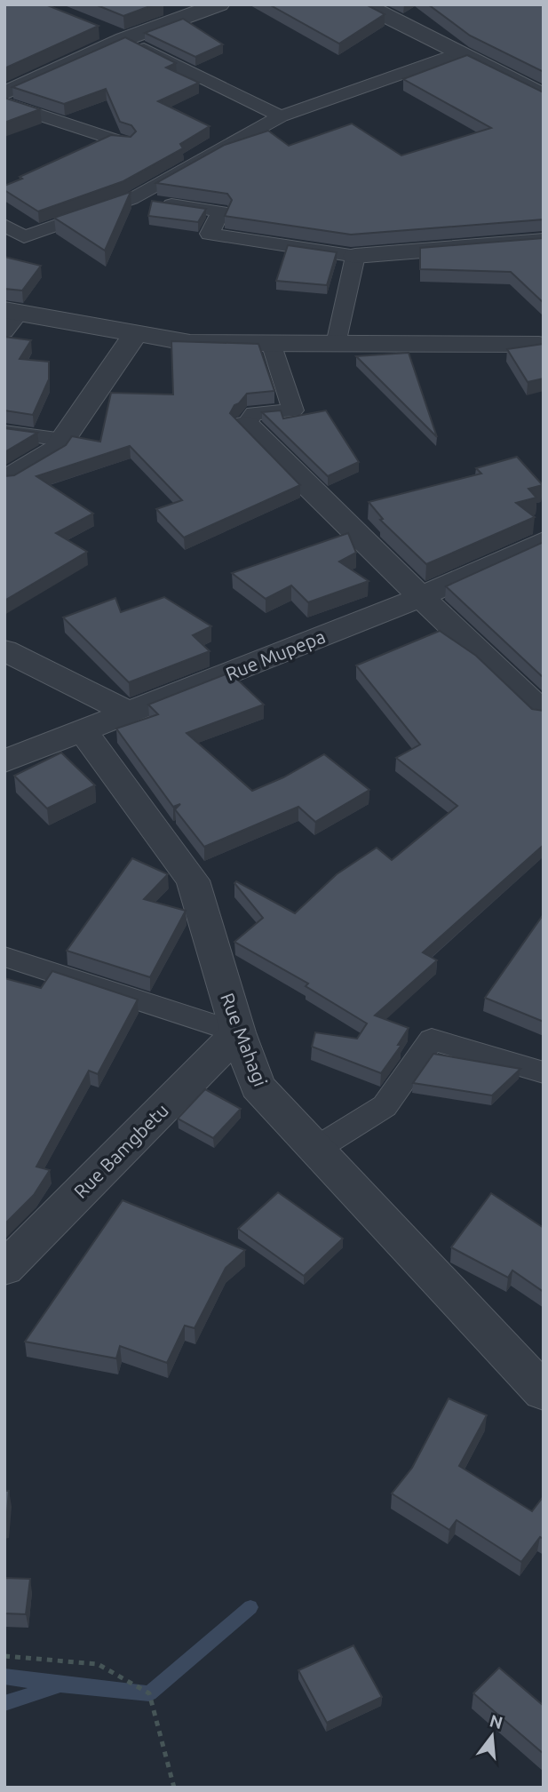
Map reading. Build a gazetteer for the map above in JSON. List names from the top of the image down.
{
  "streets": {
    "street": ["Rue Mupepa", "Rue Mahagi", "Rue Bamgbetu"]
  },
  "crossings": [
    ["Rue Mupepa", "Rue Mahagi"],
    ["Rue Mahagi", "Rue Bamgbetu"]
  ],
  "north": "top"
}
